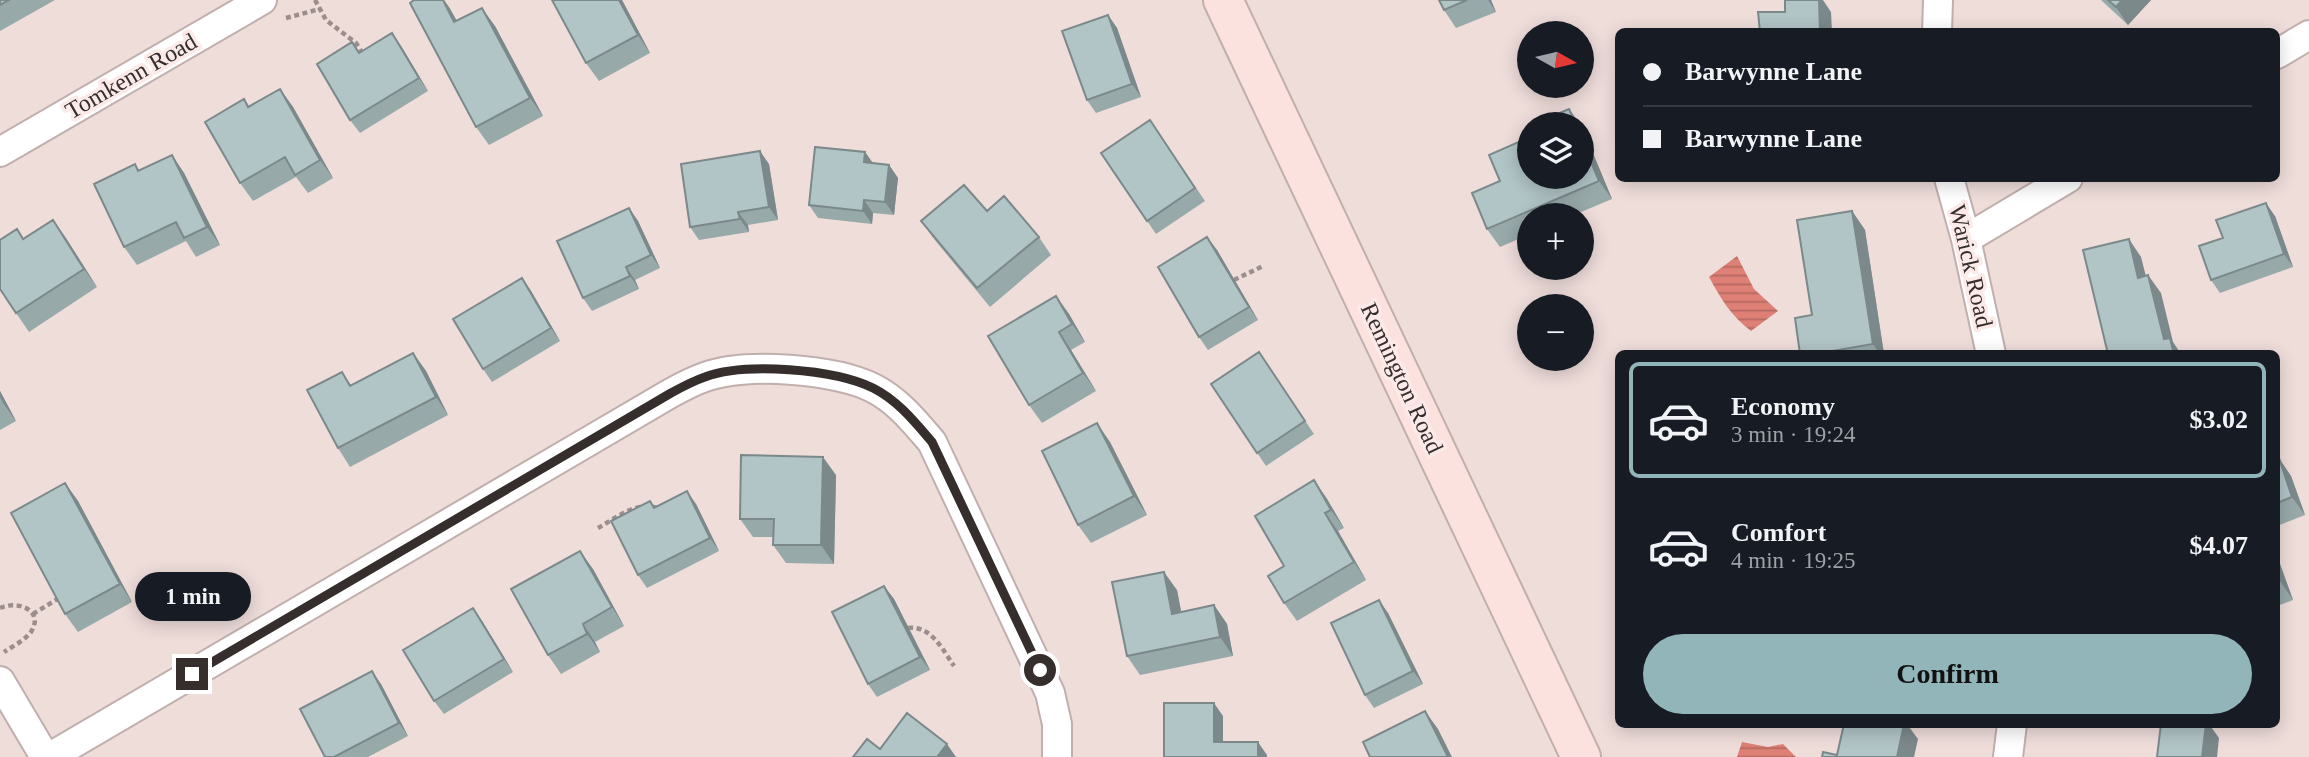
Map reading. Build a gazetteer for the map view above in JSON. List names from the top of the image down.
{
  "streets": {
    "main road": ["Remington Road"],
    "street": ["Tomkenn Road", "Warick Road"]
  },
  "north": "right",
  "page": {
    "map_buttons": ["+", "−"],
    "banner": ["Barwynne Lane", "Barwynne Lane"],
    "list": [
      {
        "name": "Economy",
        "note": "3 min · 19:24",
        "value": "$3.02"
      },
      {
        "name": "Comfort",
        "note": "4 min · 19:25",
        "value": "$4.07"
      }
    ],
    "bubble": "1 min",
    "buttons": "Confirm"
  }
}
